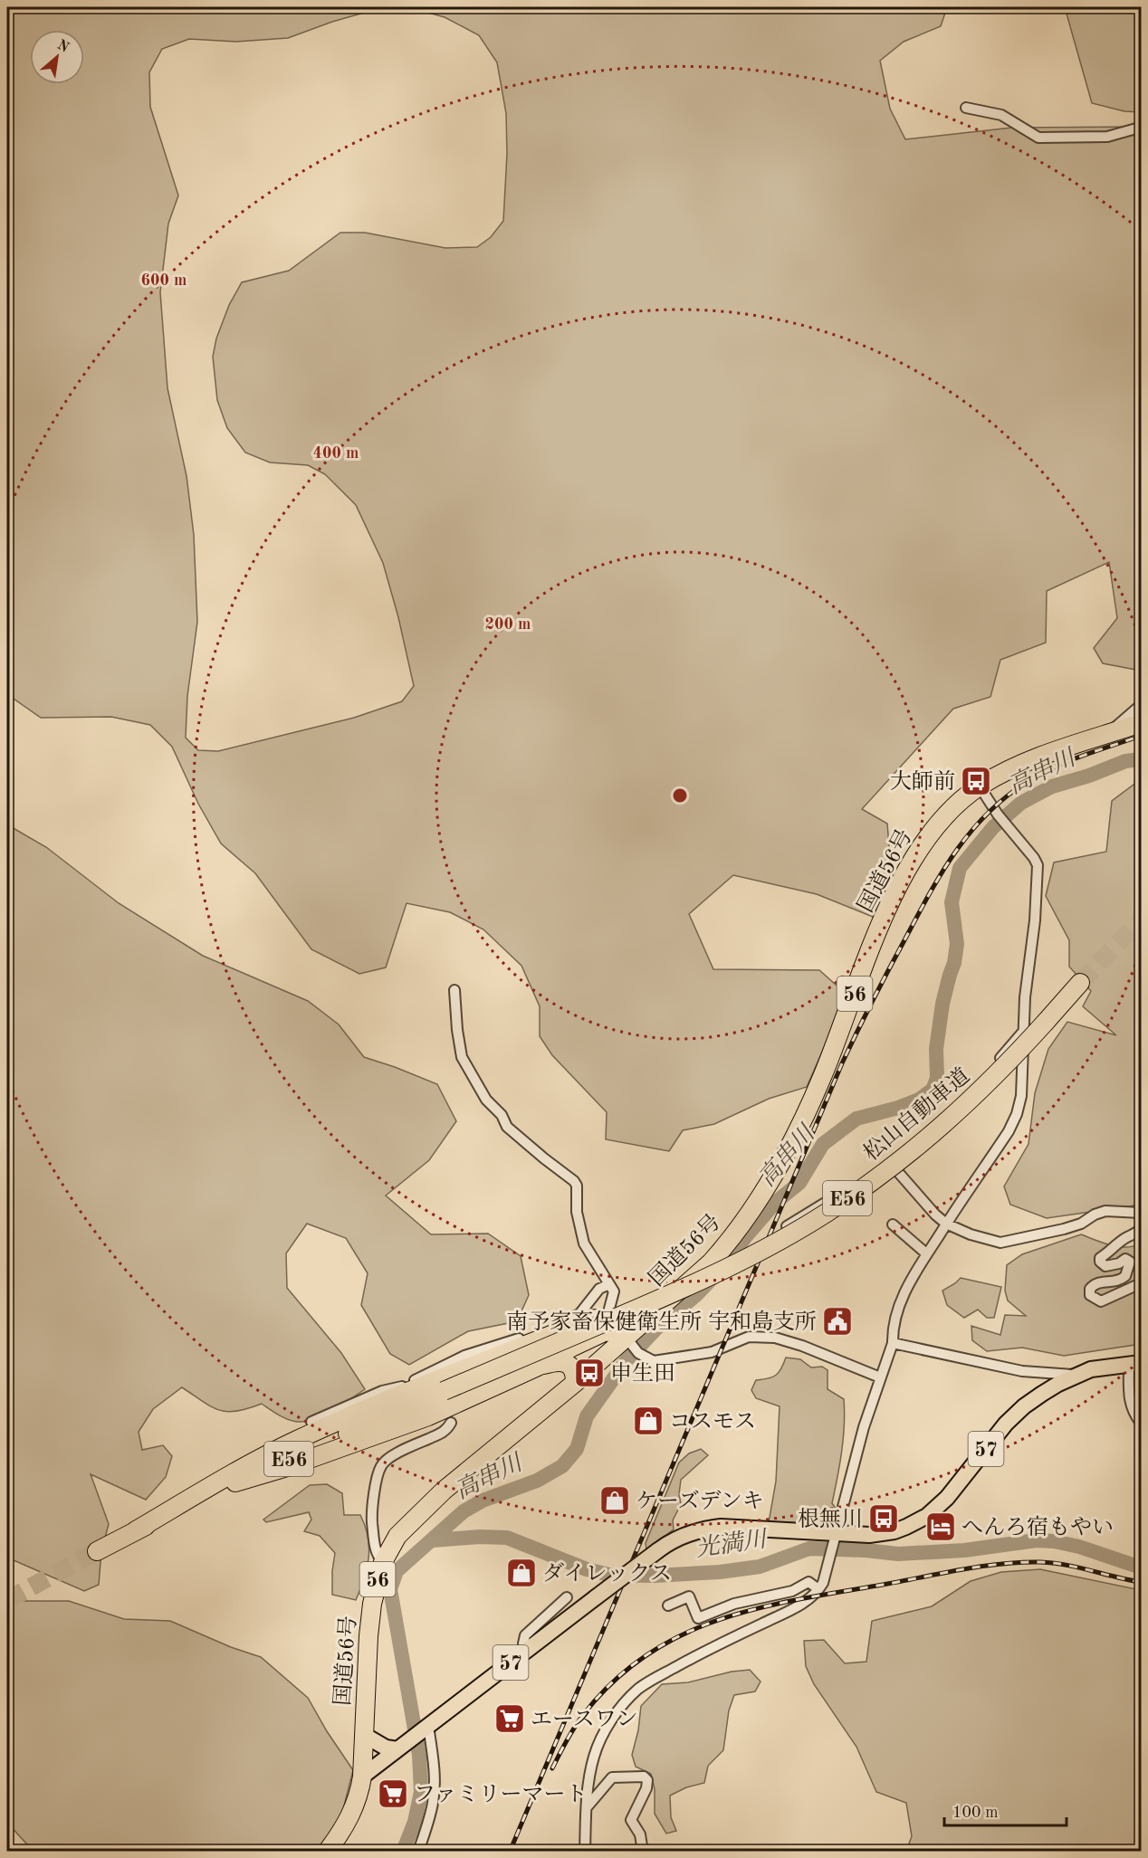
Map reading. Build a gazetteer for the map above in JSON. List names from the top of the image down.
{
  "streets": {
    "highway": [
      "国道56号",
      "56",
      "松山自動車道",
      "E56"
    ],
    "main road": ["57"]
  },
  "crossings": [
    ["国道56号", "松山自動車道"],
    ["国道56号", "E56"],
    ["国道56号", "57"],
    ["松山自動車道", "E56"]
  ],
  "water": ["高串川", "光満川"],
  "places": {
    "bus stop": ["大師前", "申生田", "根無川"],
    "public building": ["南予家畜保健衛生所 宇和島支所"],
    "shop": ["コスモス", "ケーズデンキ", "ダイレックス"],
    "hotel": ["へんろ宿もやい"],
    "supermarket": ["エースワン", "ファミリーマート"]
  },
  "scale_bar": "100 m",
  "north": "top right",
  "rings": ["600 m", "400 m", "200 m"]
}
